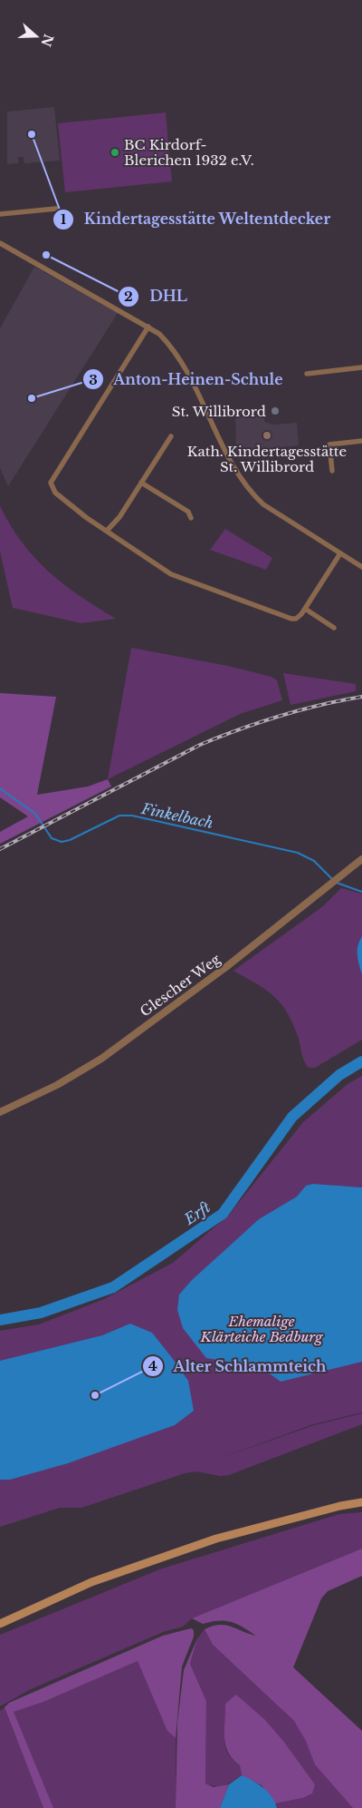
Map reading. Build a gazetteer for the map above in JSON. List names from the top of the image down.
{
  "streets": {
    "street": ["Glescher Weg"]
  },
  "water": ["Finkelbach", "Erft"],
  "parks": ["Ehemalige Klärteiche Bedburg"],
  "places": [
    "Kindertagesstätte Weltentdecker",
    "BC Kirdorf- Blerichen 1932 e.V.",
    "DHL",
    "Anton-Heinen-Schule",
    "St. Willibrord",
    "Kath. Kindertagesstätte St. Willibrord",
    "Alter Schlammteich"
  ],
  "north": "right"
}
